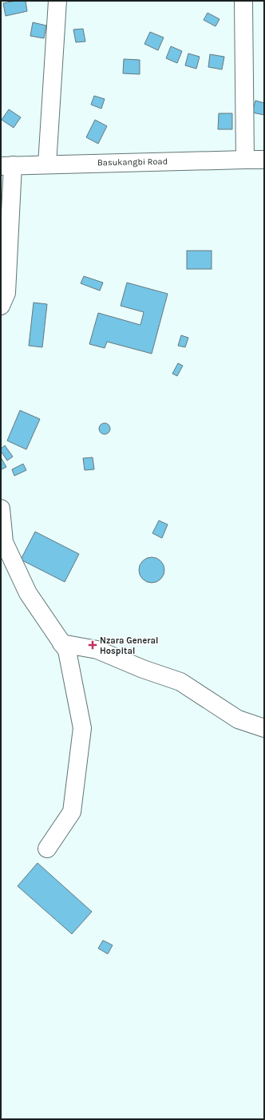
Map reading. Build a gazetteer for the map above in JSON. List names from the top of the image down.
{
  "streets": {
    "street": ["Basukangbi Road"]
  },
  "places": {
    "health": ["Nzara General Hospital"]
  }
}
